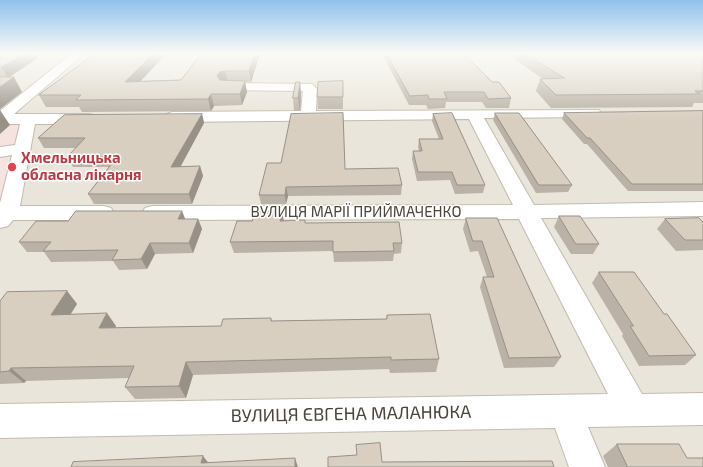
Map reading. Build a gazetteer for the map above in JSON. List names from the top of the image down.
{
  "streets": {
    "street": ["ВУЛИЦЯ МАРІЇ ПРИЙМАЧЕНКО", "ВУЛИЦЯ ЄВГЕНА МАЛАНЮКА"]
  },
  "places": ["Хмельницька обласна лікарня"]
}
